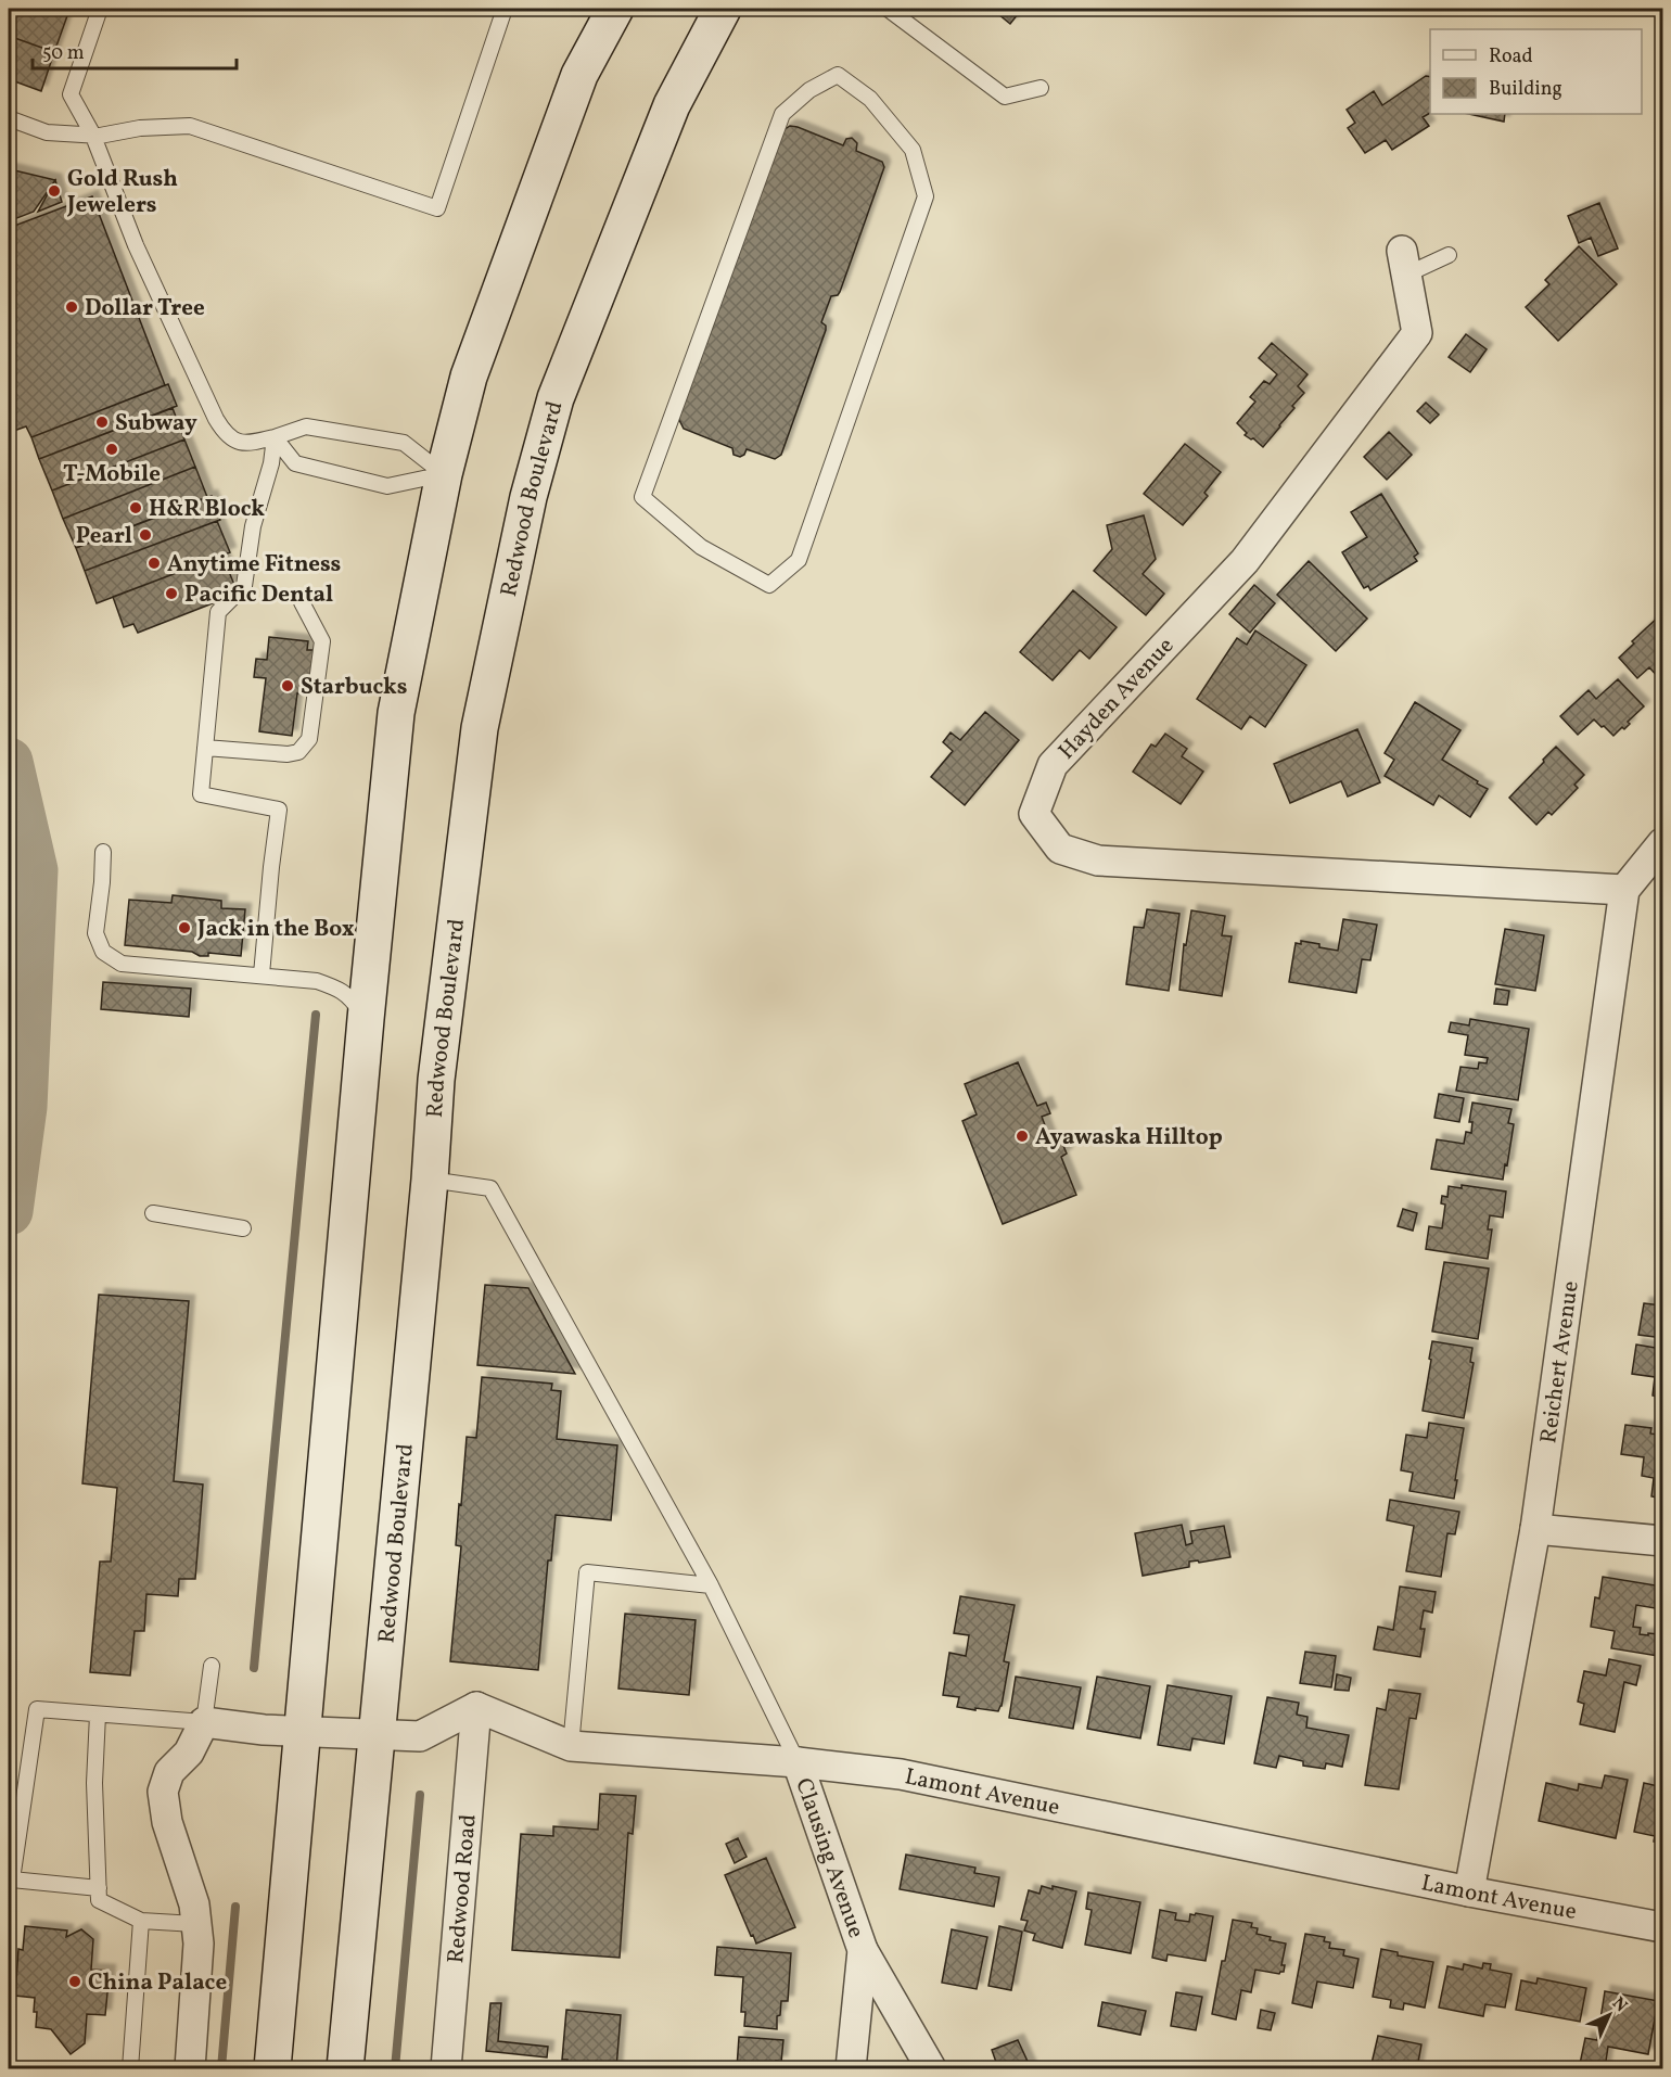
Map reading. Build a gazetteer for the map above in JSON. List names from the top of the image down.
{
  "streets": {
    "main road": ["Redwood Boulevard"],
    "street": [
      "Hayden Avenue",
      "Reichert Avenue",
      "Lamont Avenue",
      "Clausing Avenue",
      "Redwood Road"
    ]
  },
  "crossings": [
    ["Hayden Avenue", "Reichert Avenue"],
    ["Reichert Avenue", "Lamont Avenue"],
    ["Lamont Avenue", "Clausing Avenue"],
    ["Lamont Avenue", "Redwood Road"]
  ],
  "places": [
    "Gold Rush Jewelers",
    "Dollar Tree",
    "Subway",
    "T-Mobile",
    "H&R Block",
    "Pearl",
    "Anytime Fitness",
    "Pacific Dental",
    "Starbucks",
    "Jack in the Box",
    "Ayawaska Hilltop",
    "China Palace"
  ],
  "legend": ["Road", "Building"],
  "scale_bar": "50 m",
  "north": "top right"
}
